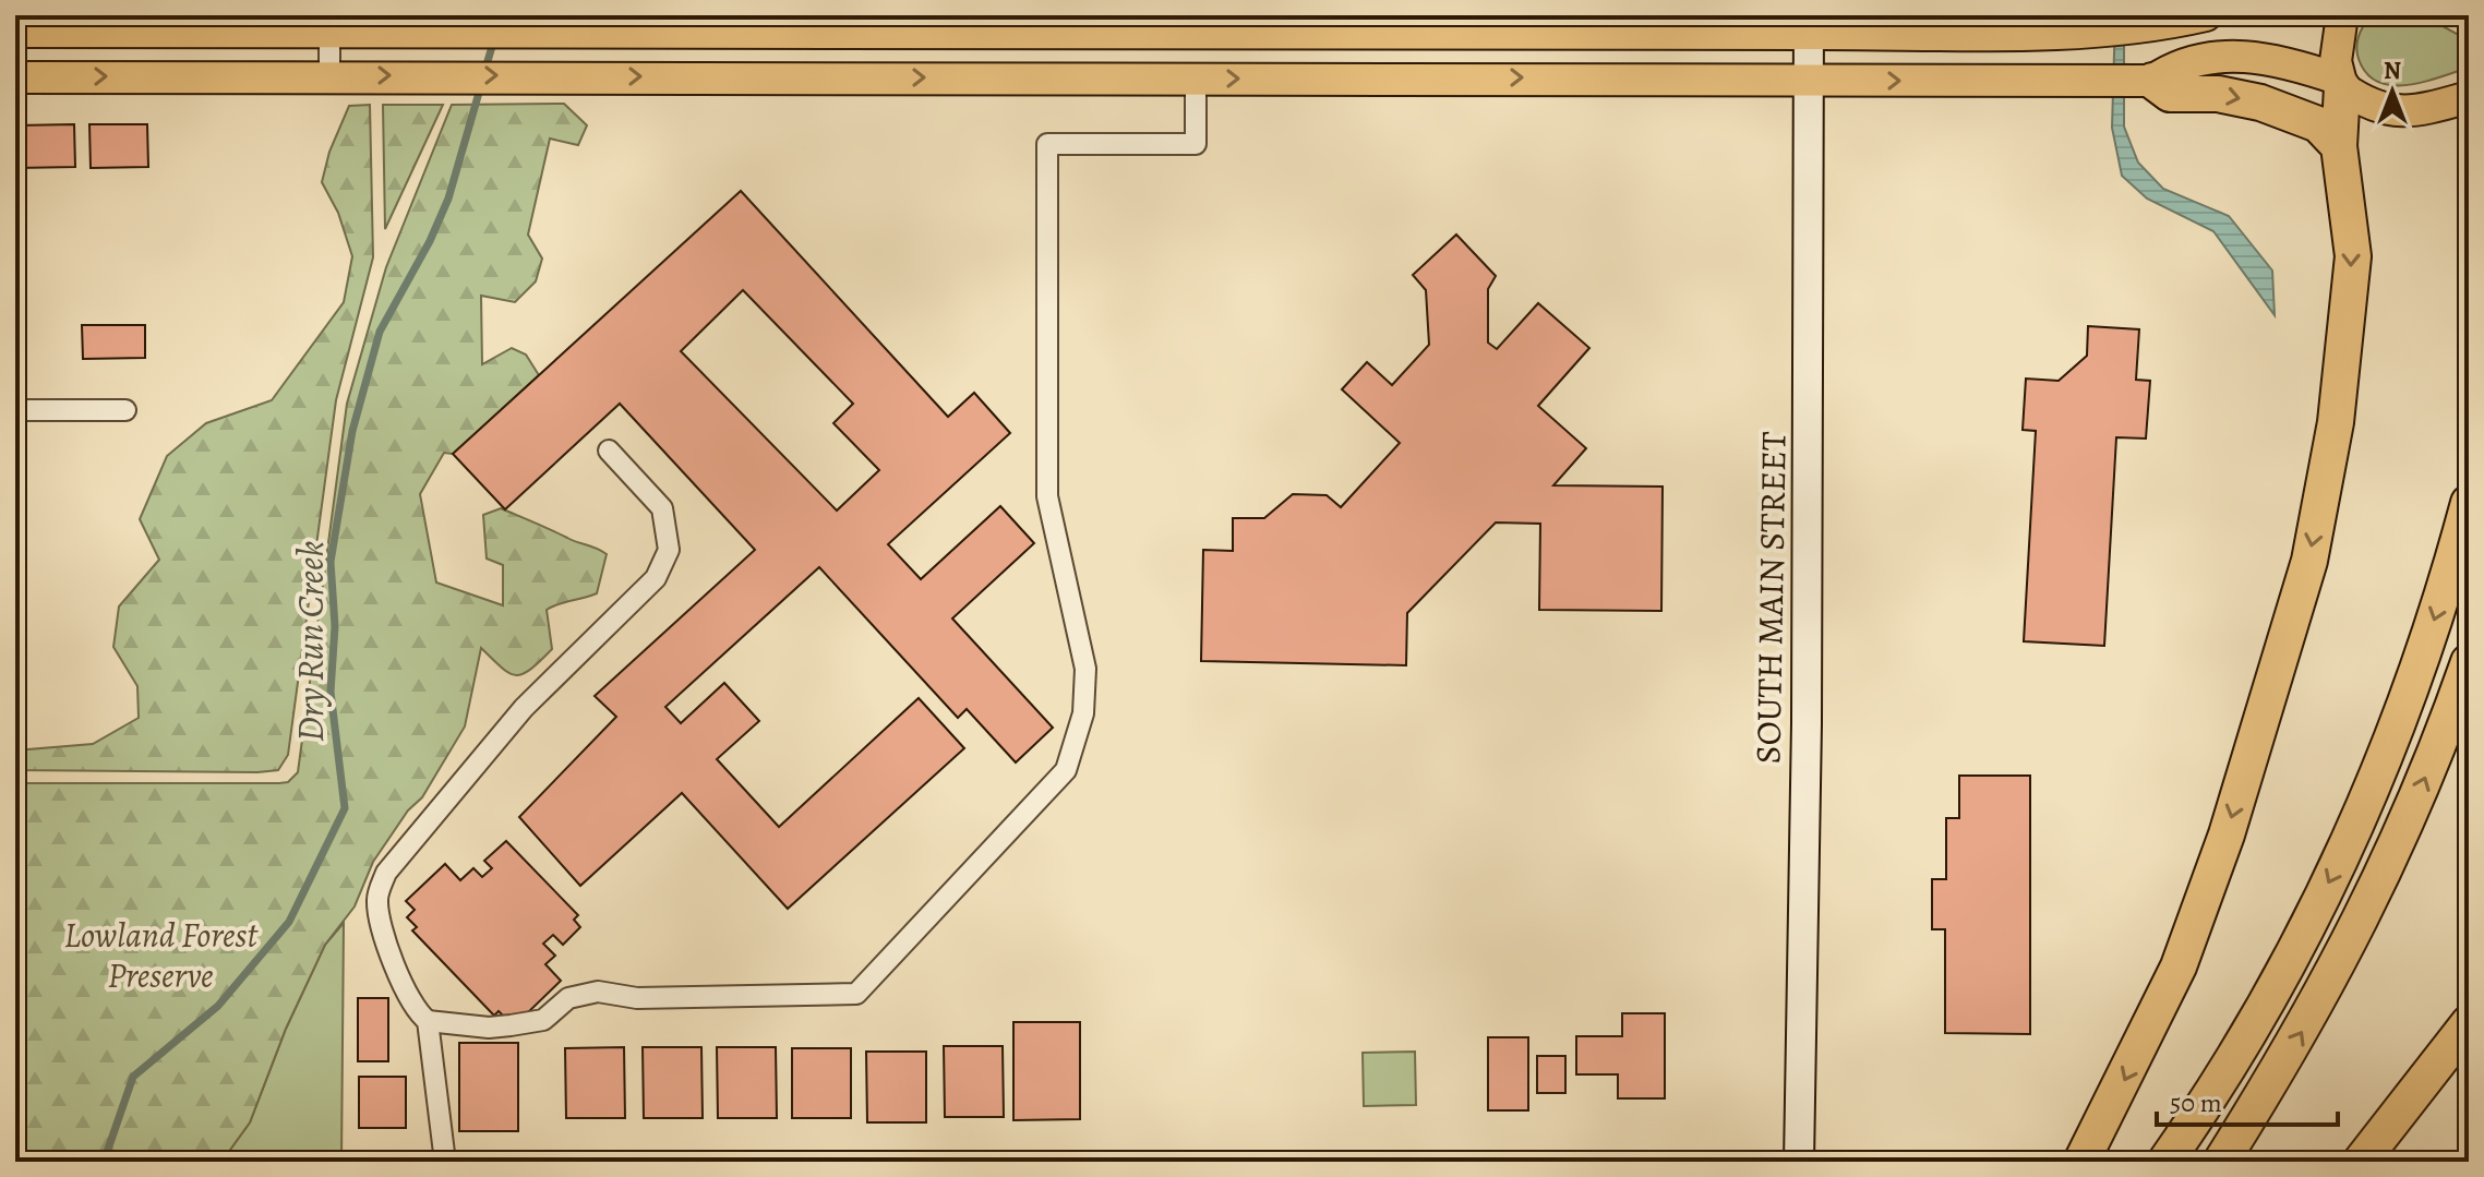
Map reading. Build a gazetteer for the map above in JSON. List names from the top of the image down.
{
  "streets": {
    "street": ["SOUTH MAIN STREET"]
  },
  "water": ["Dry Run Creek"],
  "parks": ["Lowland Forest Preserve"],
  "scale_bar": "50 m",
  "north": "top"
}
